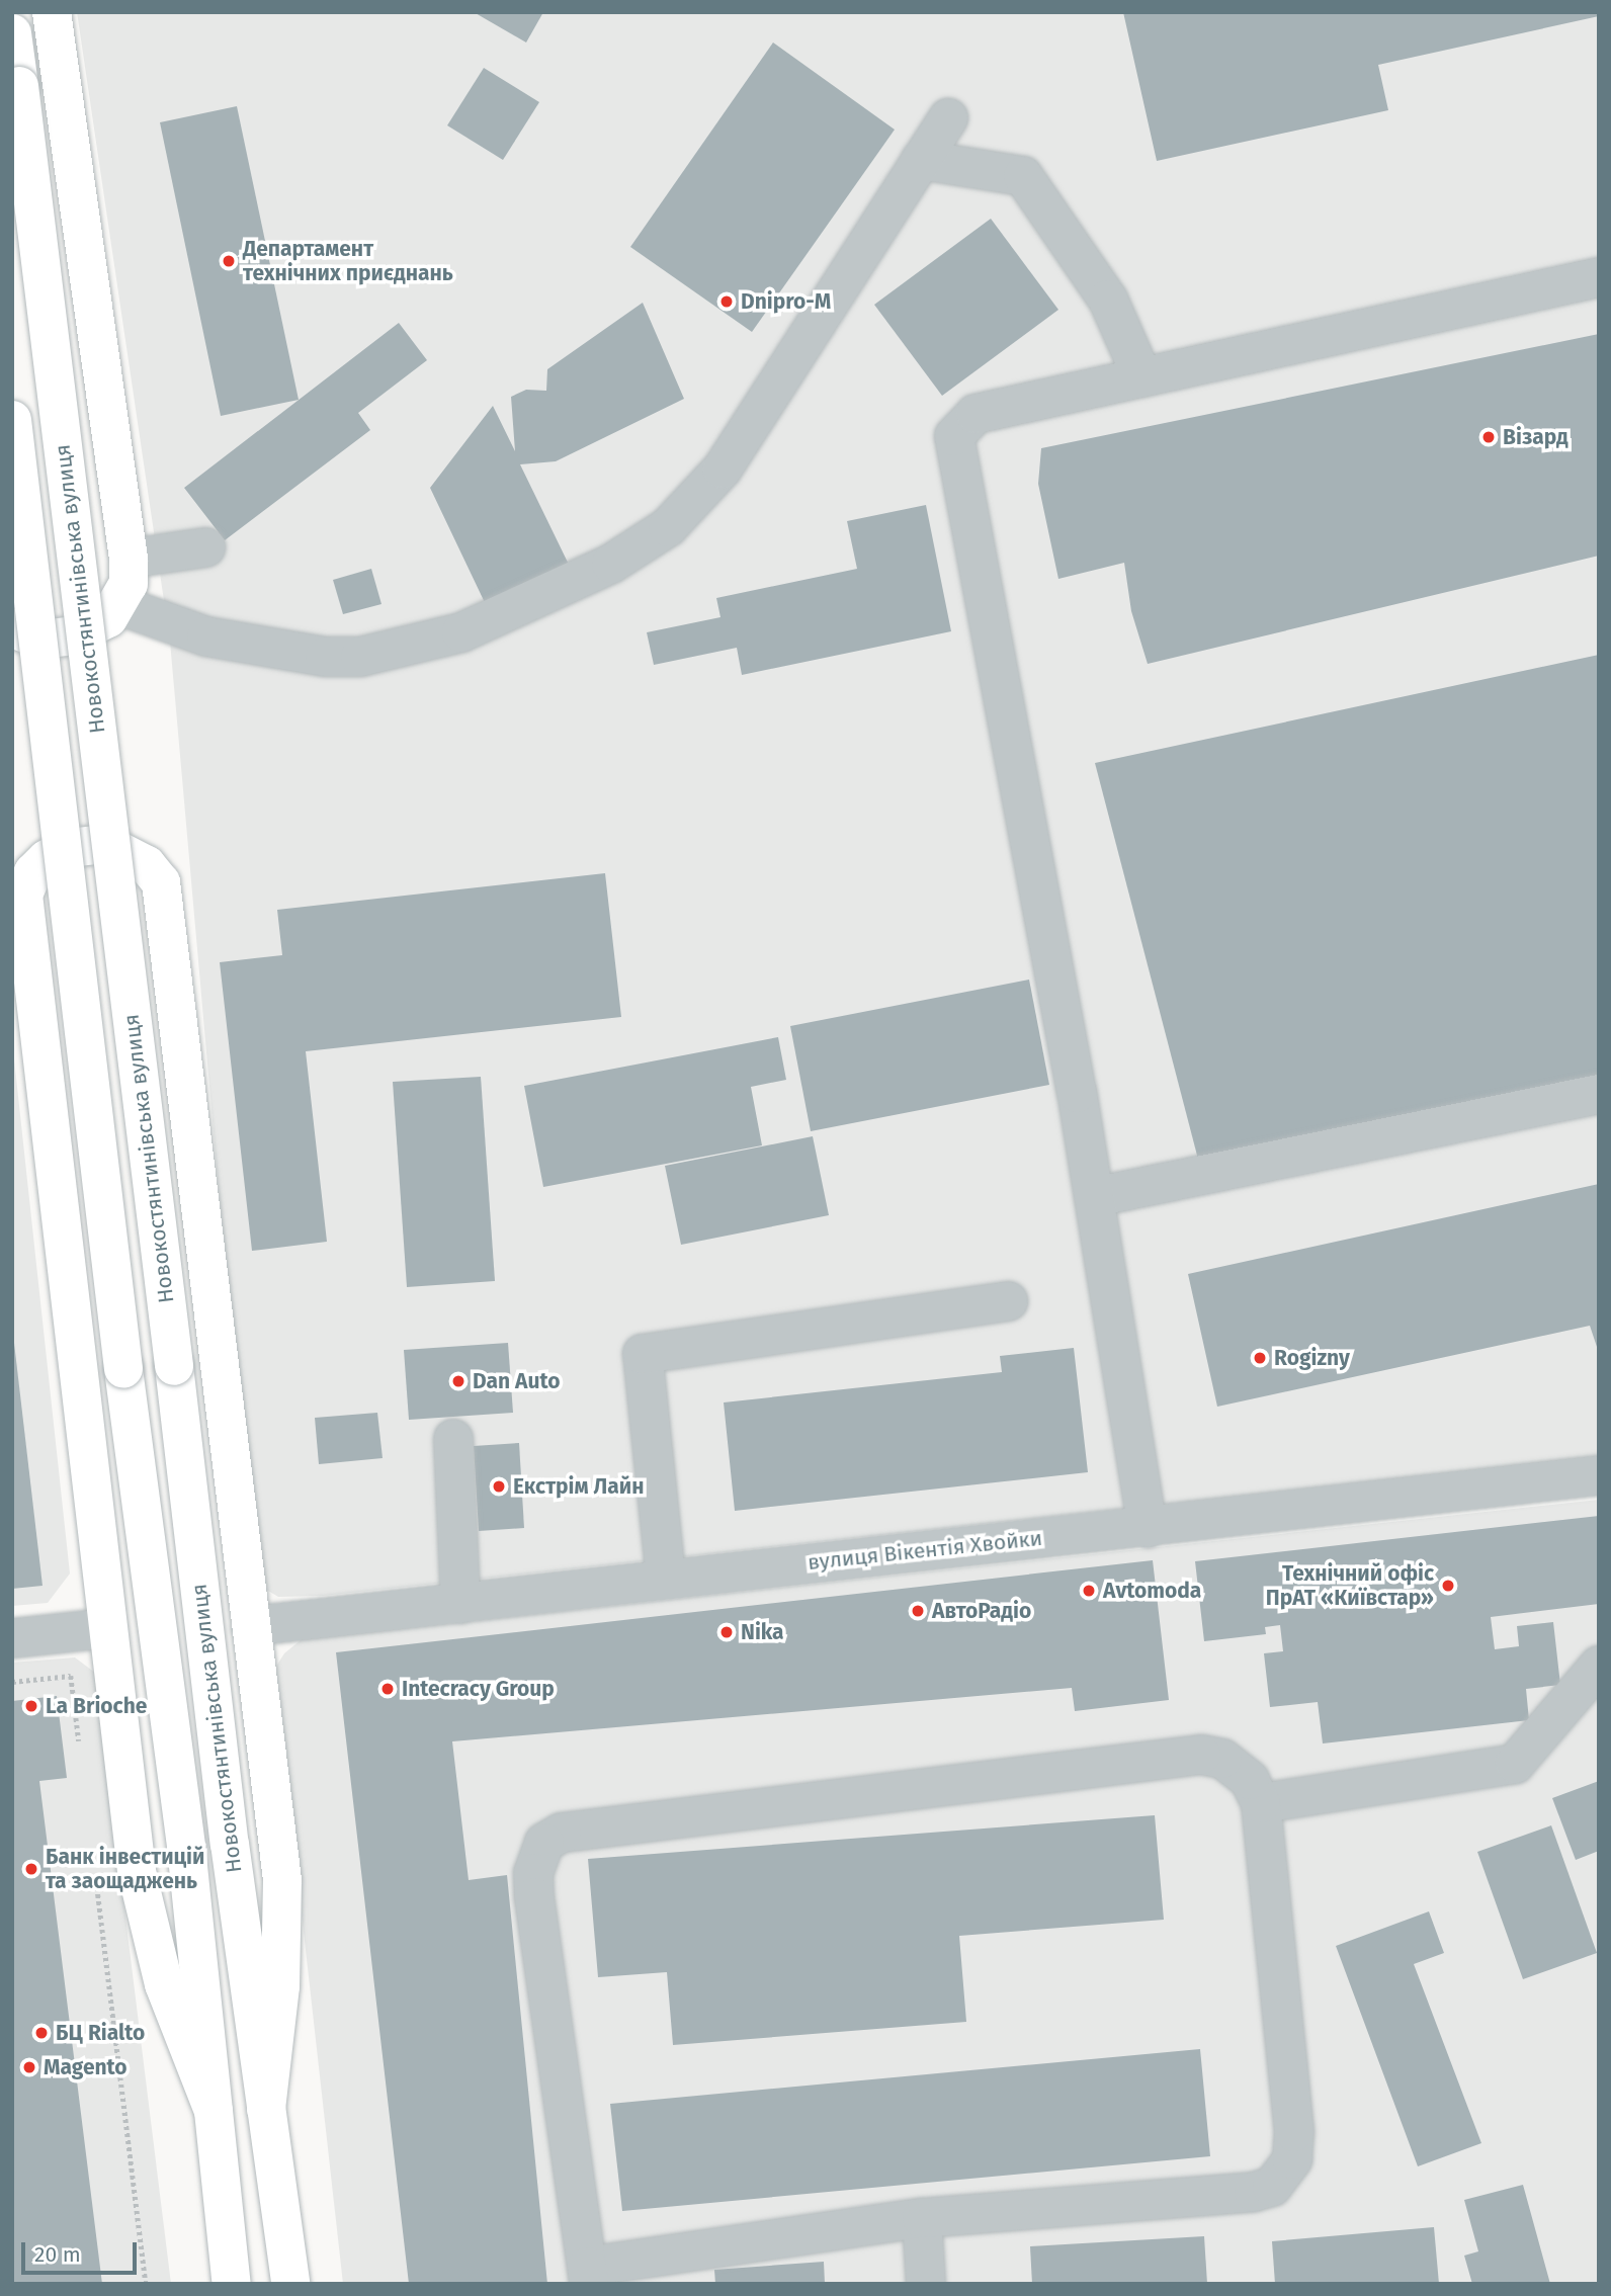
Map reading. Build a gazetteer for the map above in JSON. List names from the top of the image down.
{
  "streets": {
    "main road": ["Новокостянтинівська вулиця"],
    "street": ["вулиця Вікентія Хвойки"]
  },
  "places": [
    "Департамент технічних приєднань",
    "Dnipro-M",
    "Візард",
    "Rogizny",
    "Dan Auto",
    "Екстрім Лайн",
    "Технічний офіс ПрАТ «Київстар»",
    "Avtomoda",
    "АвтоРадіо",
    "Nika",
    "Intecracy Group",
    "La Brioche",
    "Банк інвестицій та заощаджень",
    "БЦ Rialto",
    "Magento"
  ],
  "scale_bar": "20 m"
}
